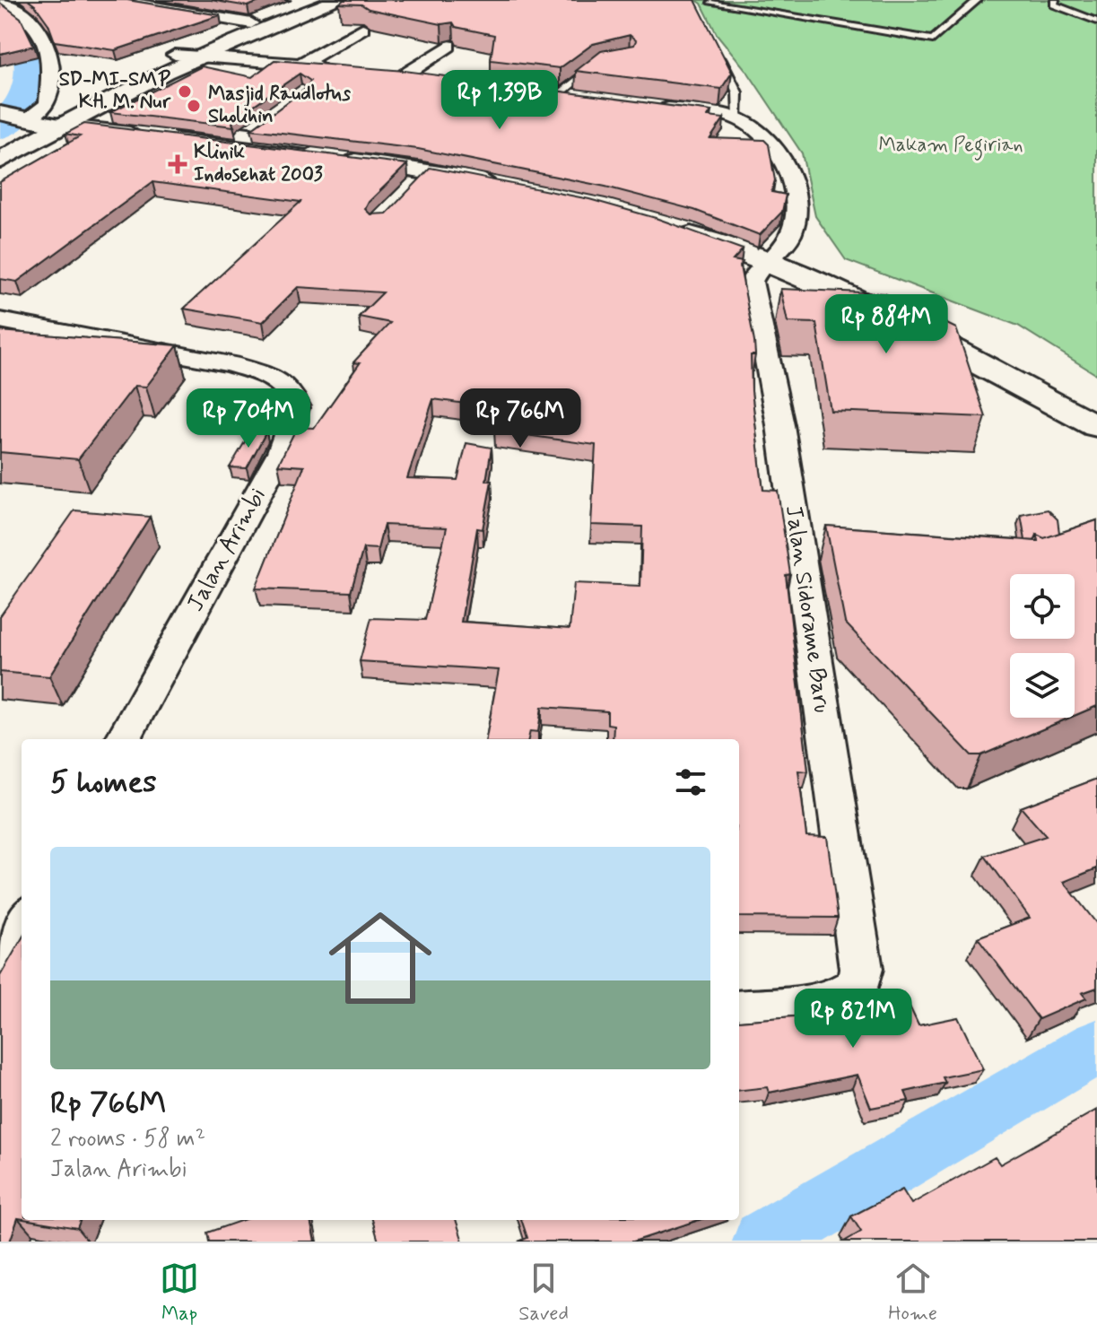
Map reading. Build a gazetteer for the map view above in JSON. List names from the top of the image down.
{
  "streets": {
    "street": ["Jalan Arimbi", "Jalan Sidorame Baru"]
  },
  "parks": ["Makam Pegirian"],
  "places": {
    "other": ["SD-MI-SMP KH. M. Nur", "Masjid Raudlotus Sholihin"],
    "health": ["Klinik Indosehat 2003"]
  },
  "page": {
    "price": [
      "Rp 1.39B",
      "Rp 884M",
      "Rp 704M",
      "Rp 766M",
      "Rp 821M"
    ],
    "heading": "5 homes",
    "list": [
      {
        "name": "Rp 766M",
        "note": "2 rooms · 58 m² · Jalan Arimbi"
      }
    ],
    "tabs": ["Map", "Saved", "Home"]
  }
}
